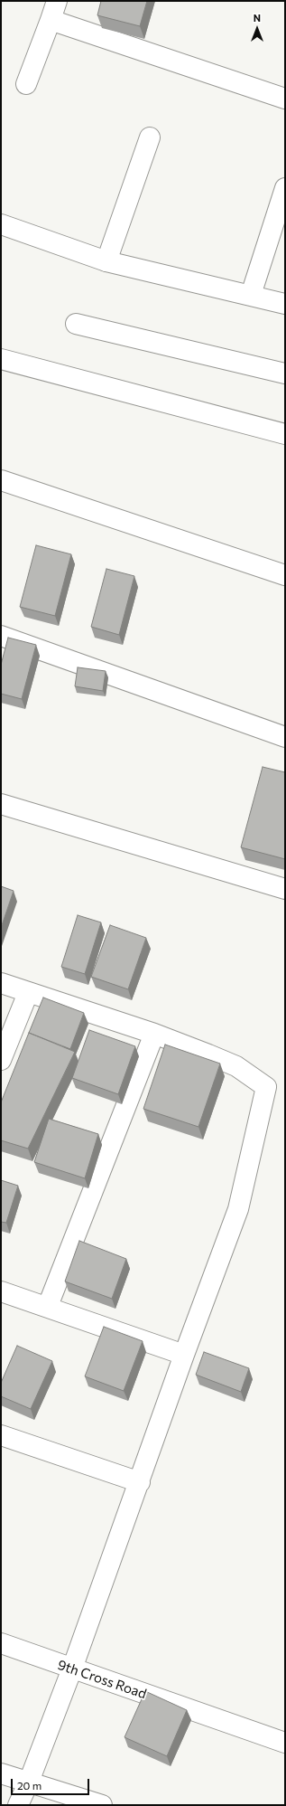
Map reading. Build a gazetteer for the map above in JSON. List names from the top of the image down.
{
  "streets": {
    "street": ["9th Cross Road"]
  },
  "scale_bar": "20 m",
  "north": "top"
}
